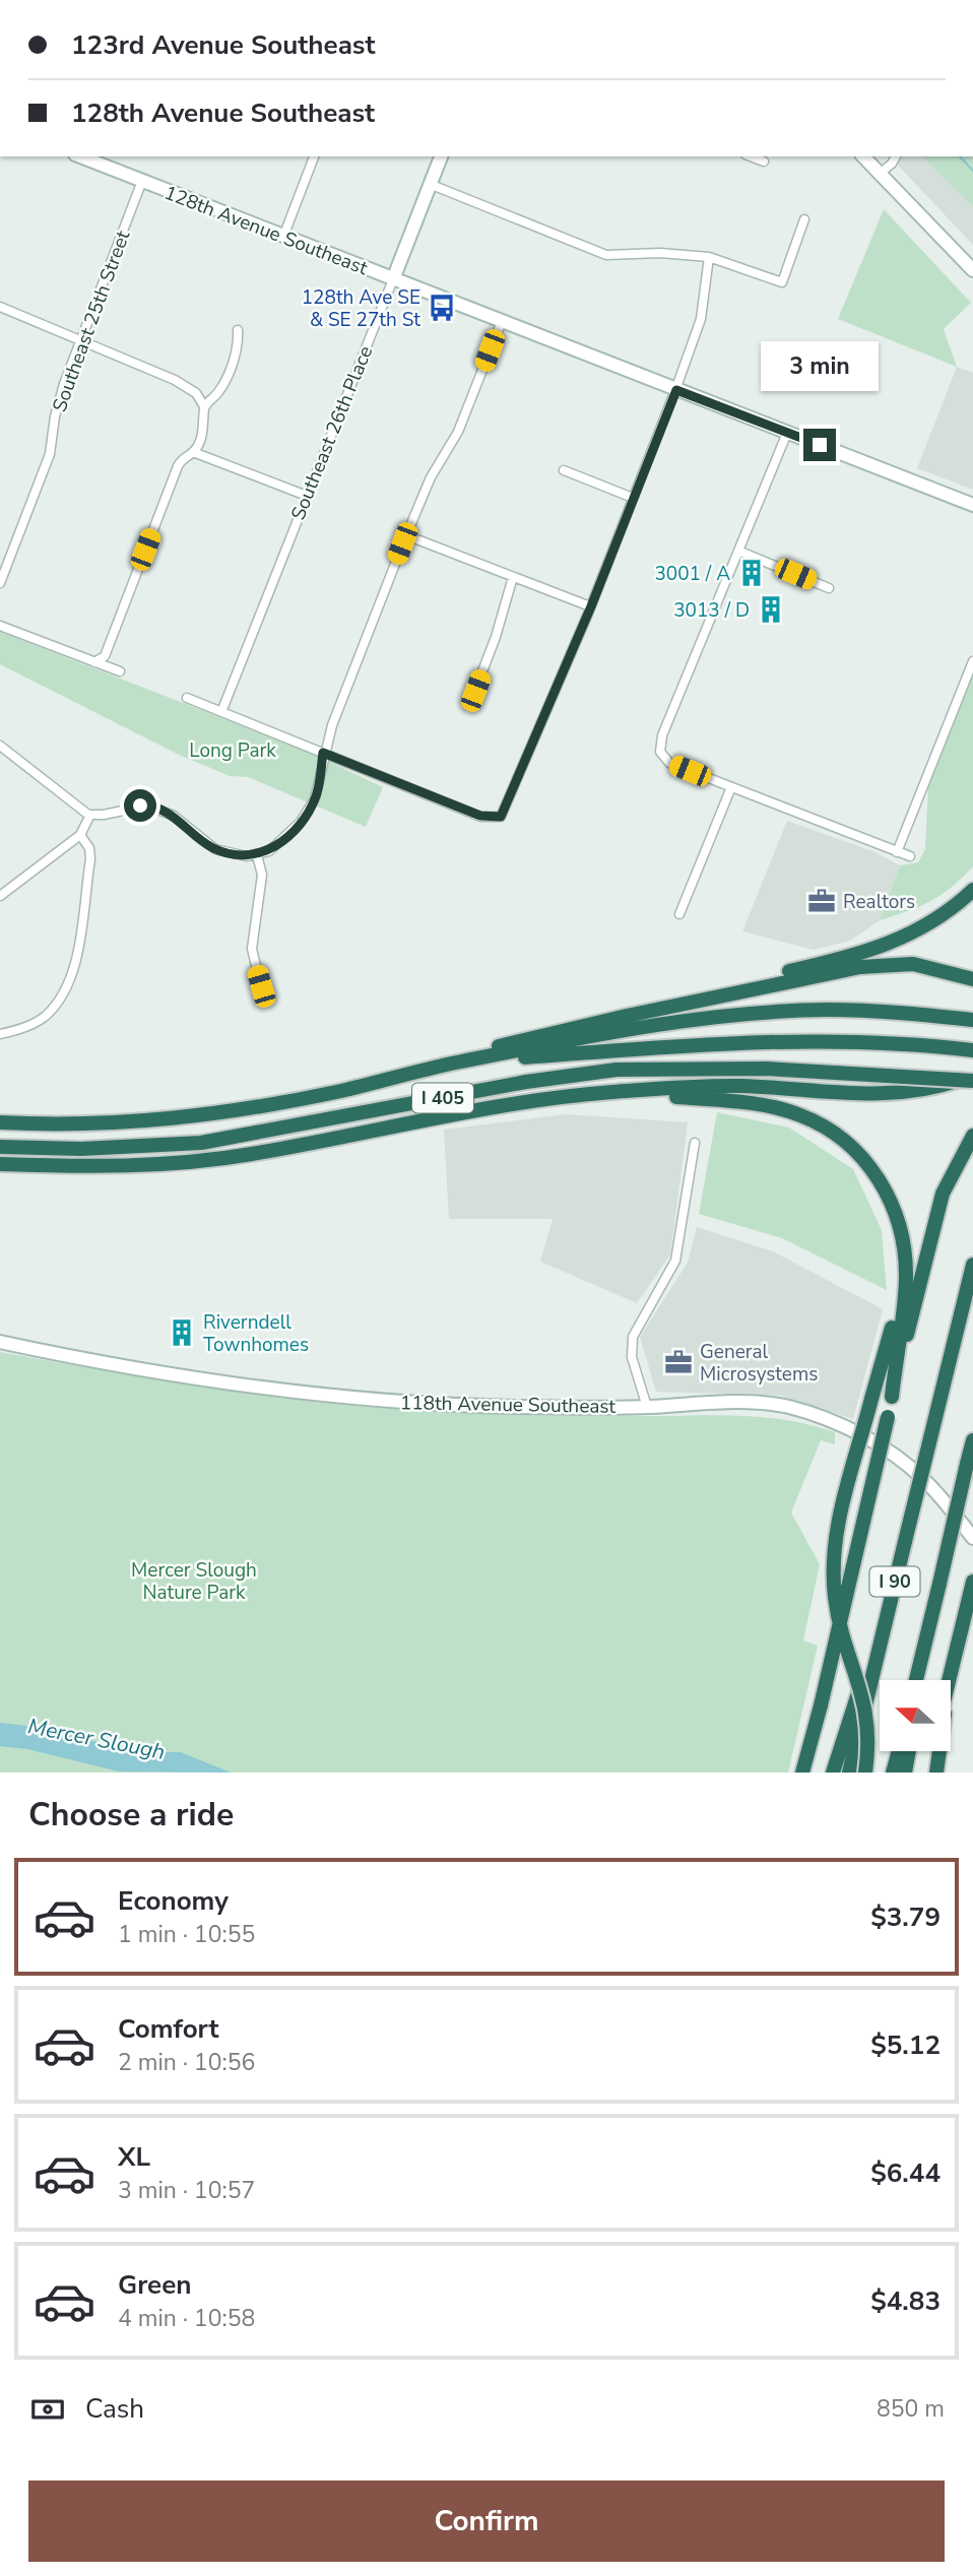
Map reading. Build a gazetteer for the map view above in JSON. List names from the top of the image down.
{
  "streets": {
    "highway": ["I 405", "I 90"],
    "street": [
      "128th Avenue Southeast",
      "Southeast 25th Street",
      "Southeast 26th Place",
      "118th Avenue Southeast"
    ]
  },
  "crossings": [
    ["128th Avenue Southeast", "Southeast 25th Street"],
    ["128th Avenue Southeast", "Southeast 26th Place"]
  ],
  "water": ["Mercer Slough"],
  "parks": ["Long Park", "Mercer Slough Nature Park"],
  "places": {
    "bus stop": ["128th Ave SE & SE 27th St"],
    "building": ["3001 / A", "3013 / D", "Riverndell Townhomes"],
    "office": ["Realtors", "General Microsystems"]
  },
  "north": "left",
  "page": {
    "banner": ["123rd Avenue Southeast", "128th Avenue Southeast"],
    "bubble": "3 min",
    "heading": "Choose a ride",
    "list": [
      {
        "name": "Economy",
        "note": "1 min · 10:55",
        "value": "$3.79"
      },
      {
        "name": "Comfort",
        "note": "2 min · 10:56",
        "value": "$5.12"
      },
      {
        "name": "XL",
        "note": "3 min · 10:57",
        "value": "$6.44"
      },
      {
        "name": "Green",
        "note": "4 min · 10:58",
        "value": "$4.83"
      }
    ],
    "pay": ["Cash", "850 m"],
    "buttons": "Confirm"
  }
}
